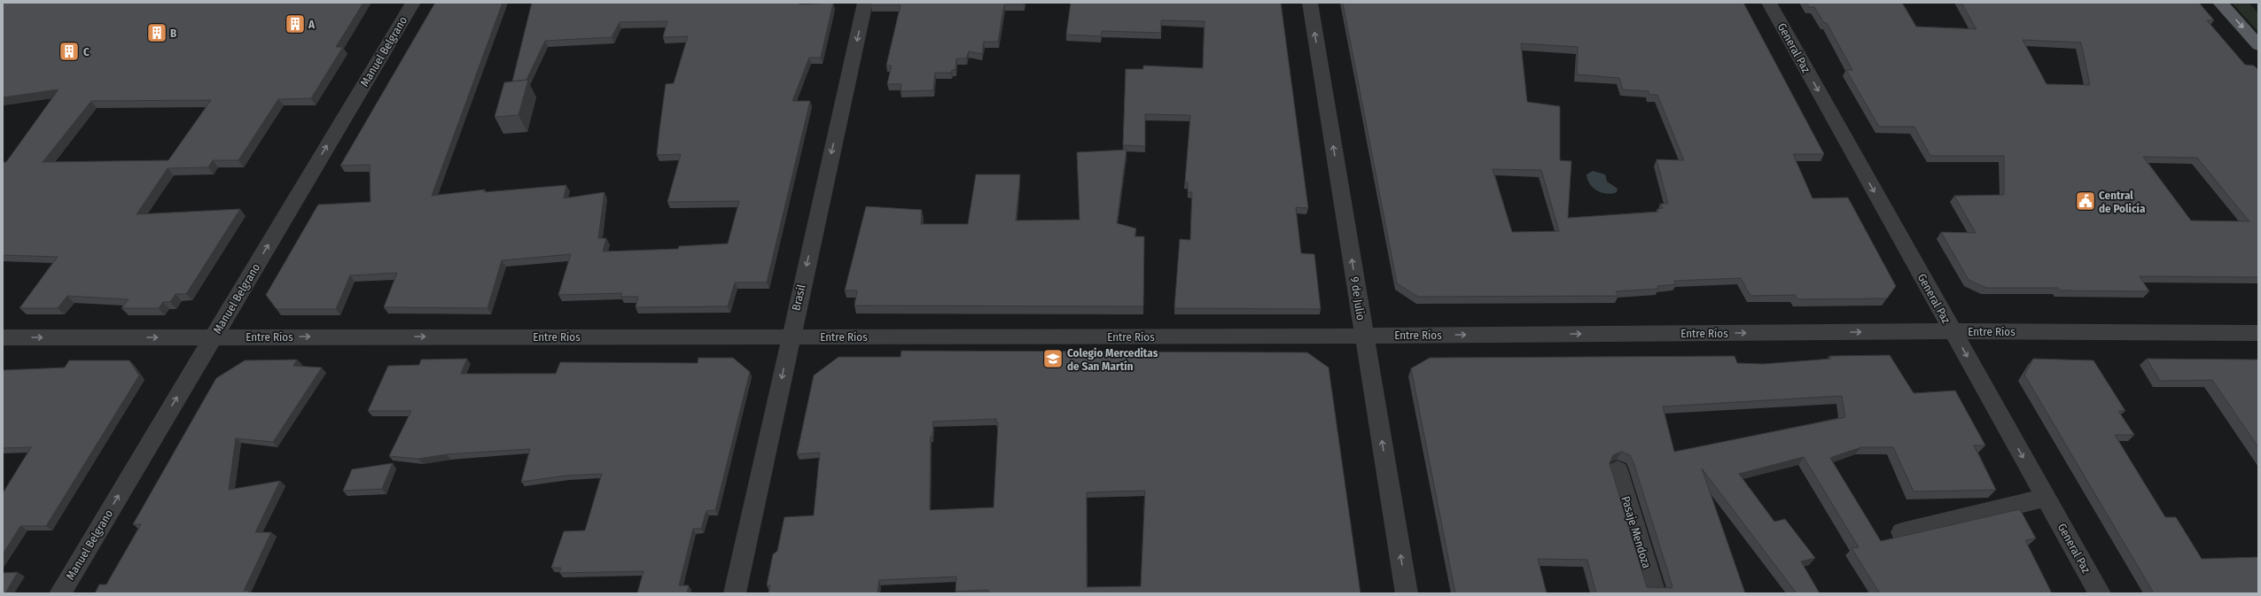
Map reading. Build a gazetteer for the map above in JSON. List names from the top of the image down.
{
  "streets": {
    "street": [
      "General Paz",
      "Manuel Belgrano",
      "Brasil",
      "9 de Julio",
      "Entre Ríos",
      "Pasaje Mendoza"
    ]
  },
  "crossings": [
    ["General Paz", "Entre Ríos"],
    ["Manuel Belgrano", "Entre Ríos"],
    ["Brasil", "Entre Ríos"],
    ["9 de Julio", "Entre Ríos"]
  ],
  "one_way": [
    "General Paz",
    "Manuel Belgrano",
    "Brasil",
    "9 de Julio",
    "Entre Ríos"
  ],
  "places": {
    "building": ["A", "B", "C"],
    "public building": ["Central de Policía"],
    "school or university": ["Colegio Merceditas de San Martín"]
  }
}
